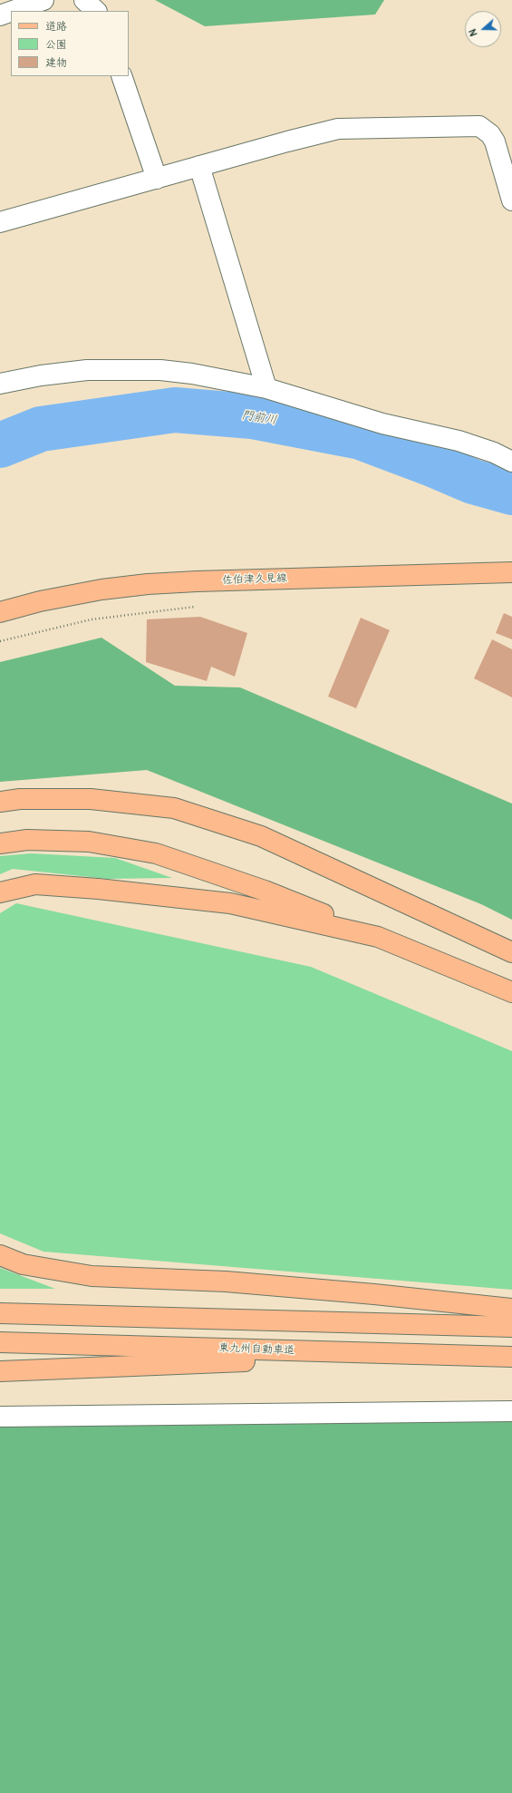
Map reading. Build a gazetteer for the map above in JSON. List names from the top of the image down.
{
  "streets": {
    "main road": ["佐伯津久見線", "東九州自動車道"]
  },
  "water": ["門前川"],
  "legend": ["道路", "公園", "建物"],
  "north": "left"
}
